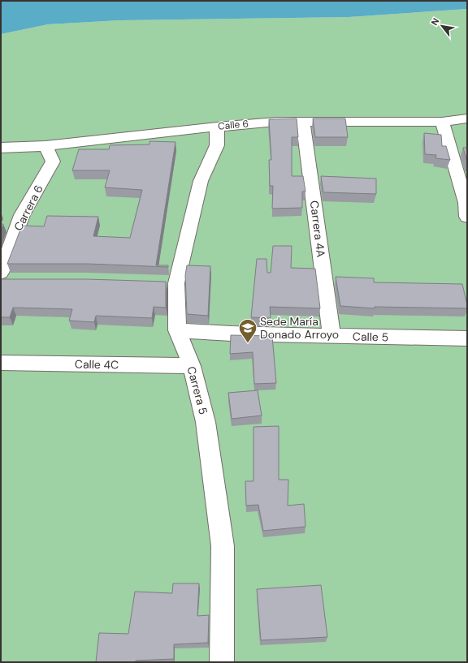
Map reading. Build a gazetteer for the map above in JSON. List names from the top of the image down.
{
  "streets": {
    "street": [
      "Calle 6",
      "Carrera 6",
      "Carrera 4A",
      "Calle 5",
      "Calle 4C",
      "Carrera 5"
    ]
  },
  "crossings": [
    ["Calle 6", "Carrera 6"],
    ["Calle 6", "Carrera 4A"],
    ["Calle 6", "Carrera 5"],
    ["Carrera 4A", "Calle 5"],
    ["Calle 5", "Carrera 5"],
    ["Calle 4C", "Carrera 5"]
  ],
  "places": {
    "school or university": ["Sede María Donado Arroyo"]
  },
  "north": "top left"
}
